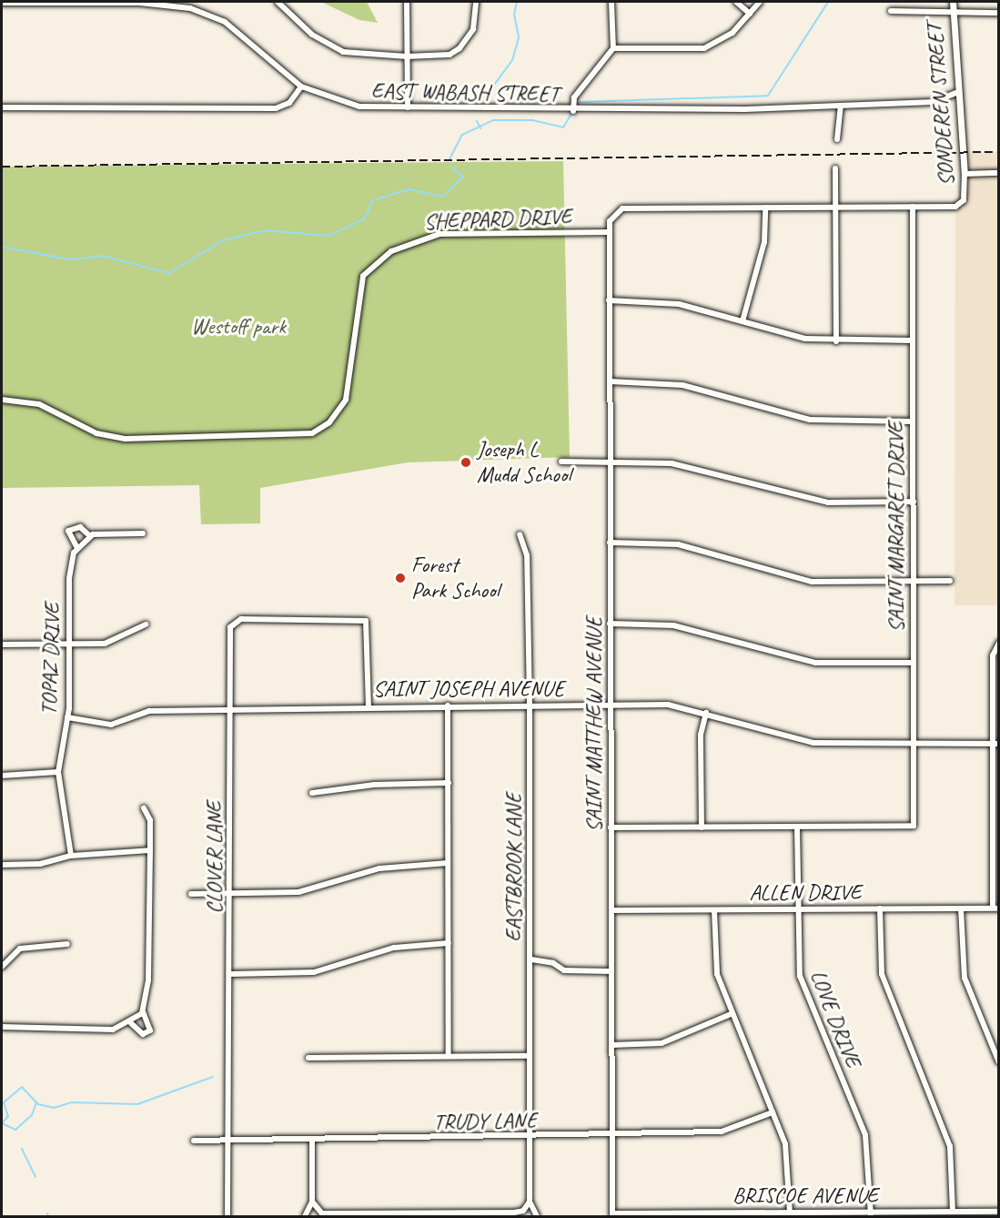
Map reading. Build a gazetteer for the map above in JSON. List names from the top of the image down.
{
  "streets": {
    "street": [
      "EAST WABASH STREET",
      "SONDEREN STREET",
      "SHEPPARD DRIVE",
      "SAINT MARGARET DRIVE",
      "TOPAZ DRIVE",
      "SAINT JOSEPH AVENUE",
      "SAINT MATTHEW AVENUE",
      "CLOVER LANE",
      "EASTBROOK LANE",
      "ALLEN DRIVE",
      "LOVE DRIVE",
      "TRUDY LANE",
      "BRISCOE AVENUE"
    ]
  },
  "crossings": [
    ["EAST WABASH STREET", "SONDEREN STREET"],
    ["SONDEREN STREET", "SAINT MARGARET DRIVE"],
    ["SHEPPARD DRIVE", "SAINT MATTHEW AVENUE"],
    ["SAINT MARGARET DRIVE", "SAINT JOSEPH AVENUE"],
    ["SAINT MARGARET DRIVE", "LOVE DRIVE"],
    ["TOPAZ DRIVE", "SAINT JOSEPH AVENUE"],
    ["SAINT JOSEPH AVENUE", "SAINT MATTHEW AVENUE"],
    ["SAINT JOSEPH AVENUE", "CLOVER LANE"],
    ["SAINT JOSEPH AVENUE", "EASTBROOK LANE"],
    ["SAINT MATTHEW AVENUE", "ALLEN DRIVE"],
    ["SAINT MATTHEW AVENUE", "TRUDY LANE"],
    ["SAINT MATTHEW AVENUE", "BRISCOE AVENUE"],
    ["CLOVER LANE", "TRUDY LANE"],
    ["EASTBROOK LANE", "TRUDY LANE"],
    ["ALLEN DRIVE", "LOVE DRIVE"],
    ["LOVE DRIVE", "BRISCOE AVENUE"]
  ],
  "parks": ["Westoff park"],
  "places": ["Joseph L Mudd School", "Forest Park School"]
}
